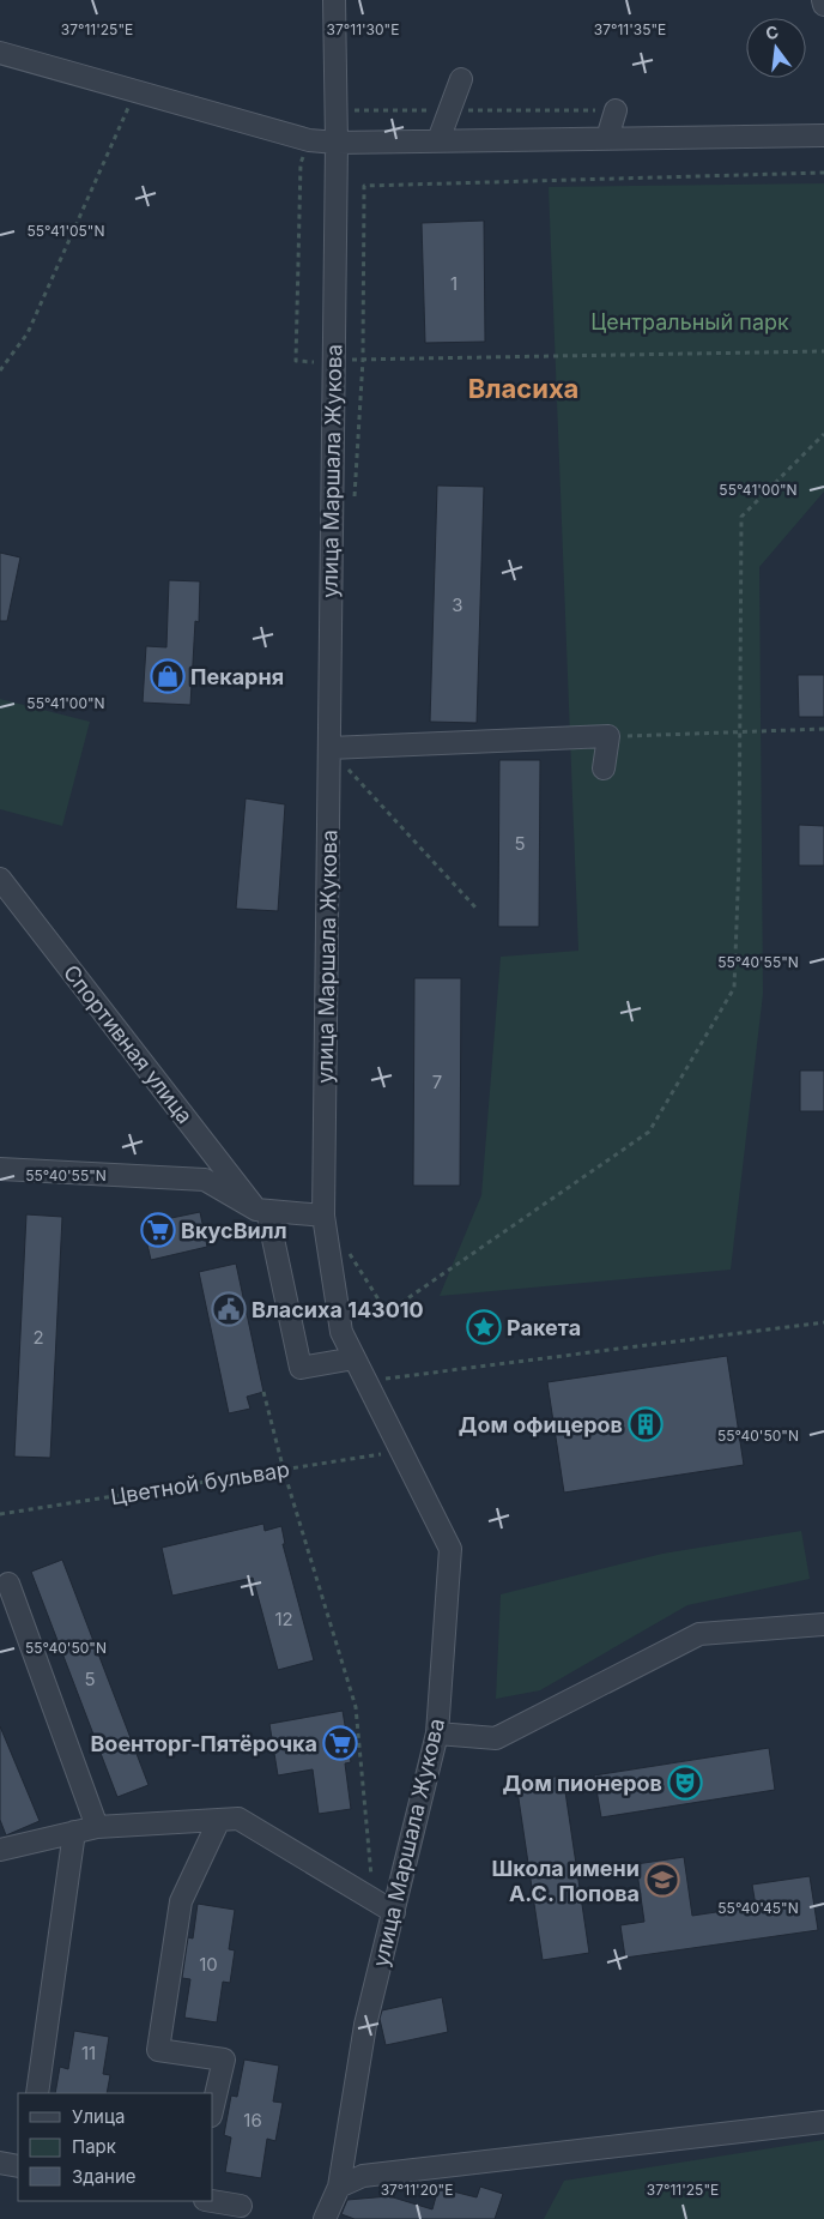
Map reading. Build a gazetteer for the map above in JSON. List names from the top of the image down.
{
  "streets": {
    "street": ["улица Маршала Жукова", "Спортивная улица"],
    "path": ["Цветной бульвар"]
  },
  "crossings": [
    ["улица Маршала Жукова", "Цветной бульвар"]
  ],
  "districts": ["Власиха"],
  "parks": ["Центральный парк"],
  "places": {
    "shop": ["Пекарня"],
    "supermarket": ["ВкусВилл", "Военторг-Пятёрочка"],
    "public building": ["Власиха 143010"],
    "place": ["Ракета"],
    "building": ["Дом офицеров"],
    "theatre": ["Дом пионеров"],
    "school or university": ["Школа имени А.С. Попова"]
  },
  "house_numbers": [
    "1",
    "3",
    "5",
    "7",
    "2",
    "12",
    "5",
    "10",
    "11",
    "16"
  ],
  "legend": ["Улица", "Парк", "Здание"],
  "north": "top",
  "coordinates": [
    "37°11'25\"E",
    "37°11'30\"E",
    "37°11'35\"E",
    "55°41'05\"N",
    "55°41'00\"N",
    "55°40'55\"N",
    "55°40'50\"N",
    "55°40'45\"N",
    "37°11'20\"E"
  ]
}
